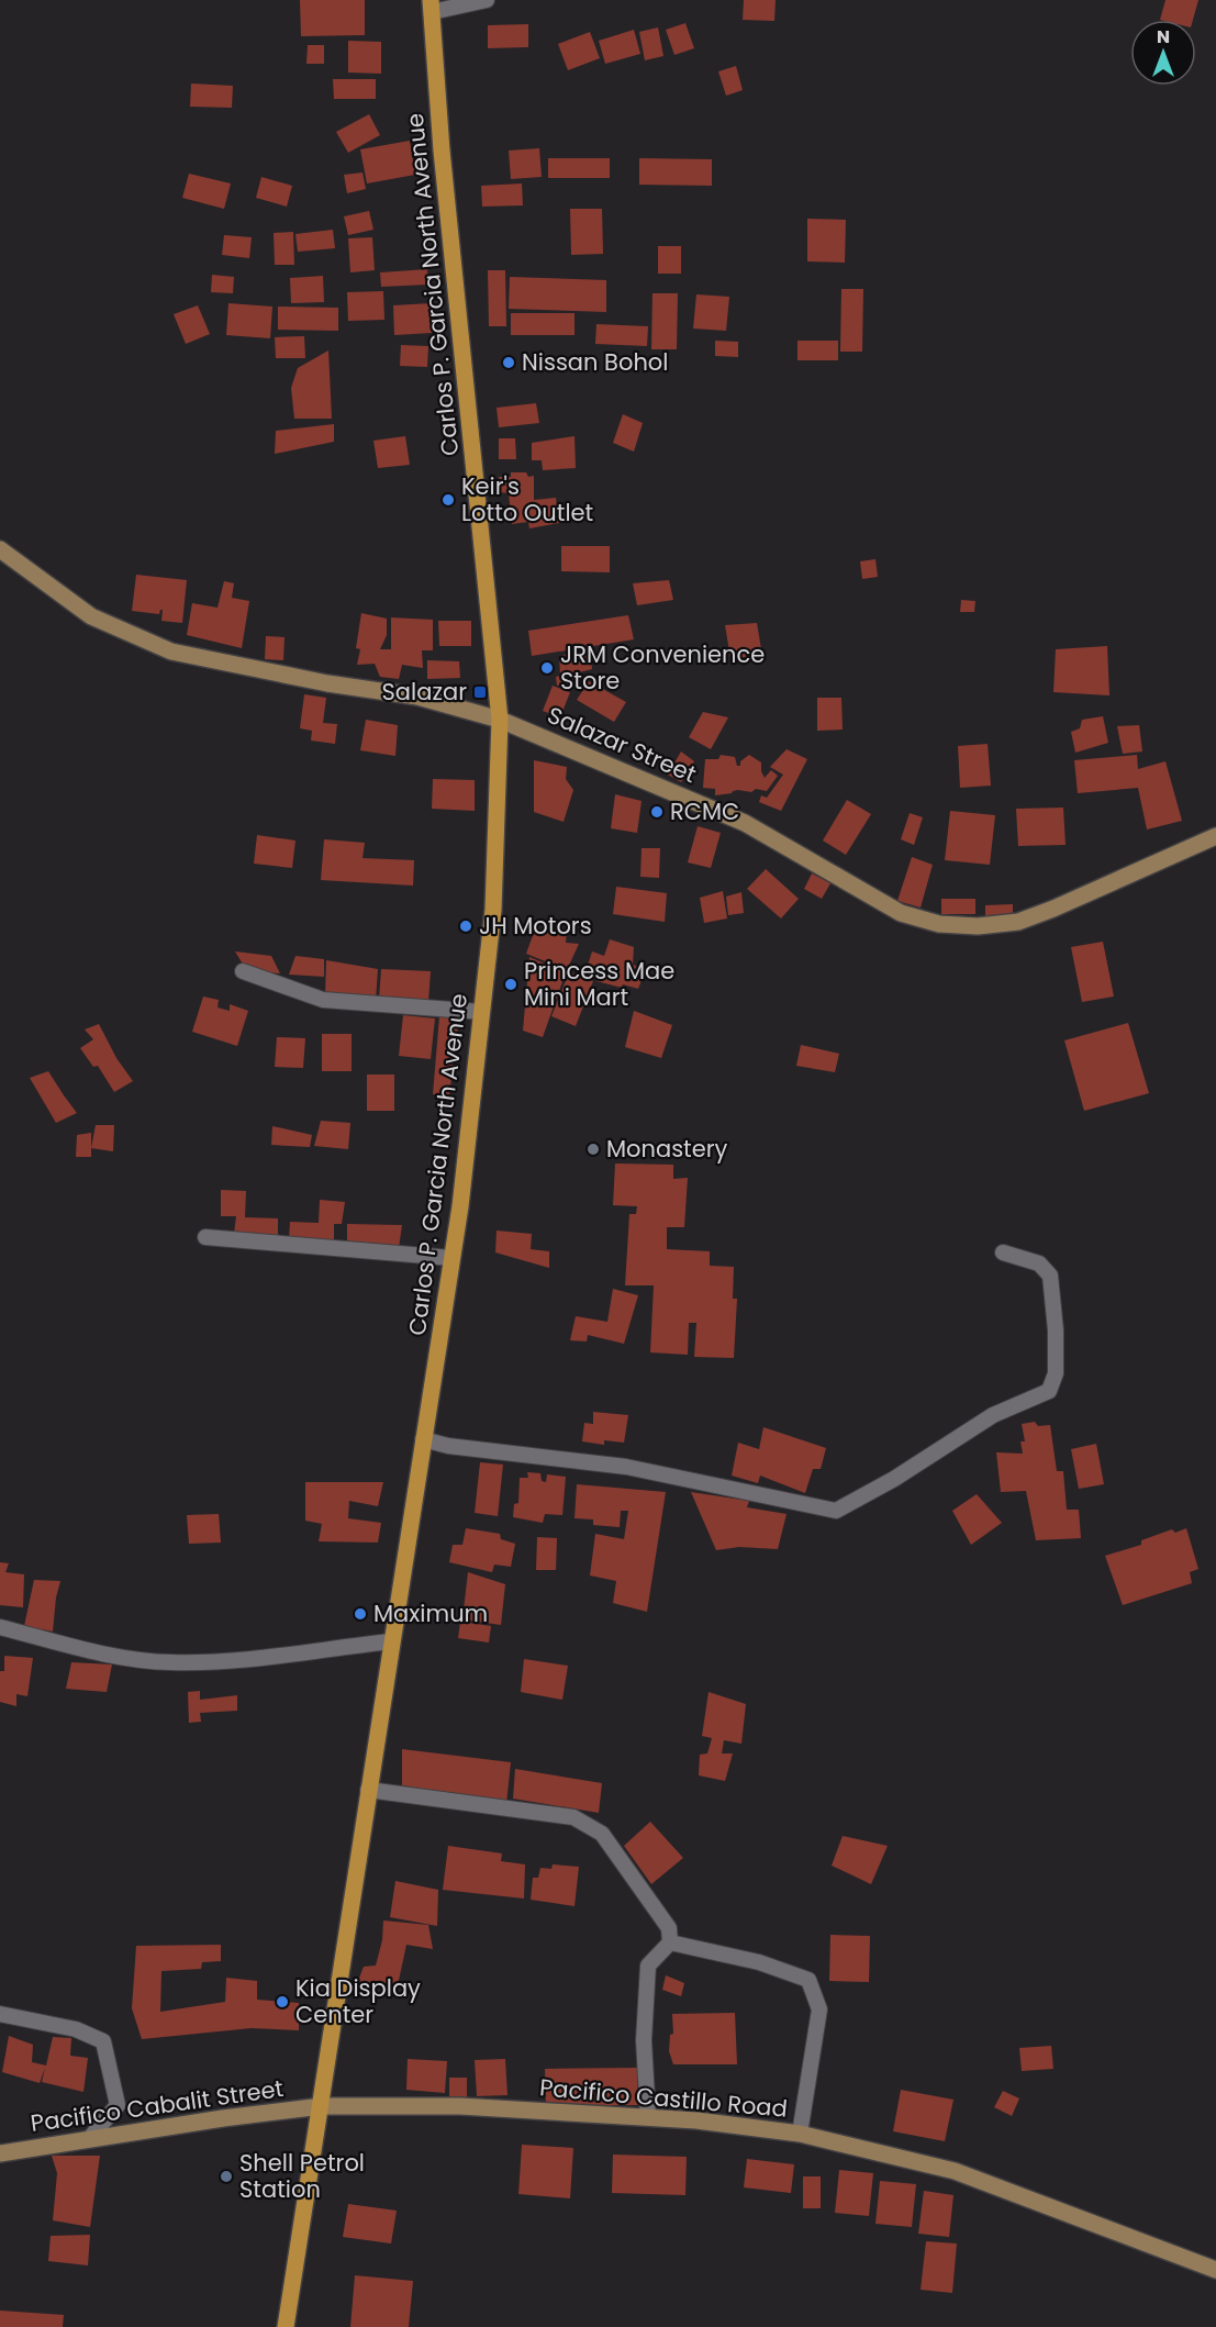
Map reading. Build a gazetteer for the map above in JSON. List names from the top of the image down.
{
  "streets": {
    "main road": ["Carlos P. Garcia North Avenue"],
    "street": ["Salazar Street", "Pacifico Castillo Road", "Pacifico Cabalit Street"]
  },
  "crossings": [
    ["Carlos P. Garcia North Avenue", "Salazar Street"],
    ["Carlos P. Garcia North Avenue", "Pacifico Castillo Road"],
    ["Carlos P. Garcia North Avenue", "Pacifico Cabalit Street"],
    ["Pacifico Castillo Road", "Pacifico Cabalit Street"]
  ],
  "places": {
    "other": [
      "Nissan Bohol",
      "Keir's Lotto Outlet",
      "JRM Convenience Store",
      "RCMC",
      "JH Motors",
      "Princess Mae Mini Mart",
      "Monastery",
      "Maximum",
      "Kia Display Center",
      "Shell Petrol Station"
    ],
    "transit": ["Salazar"]
  },
  "north": "top"
}
